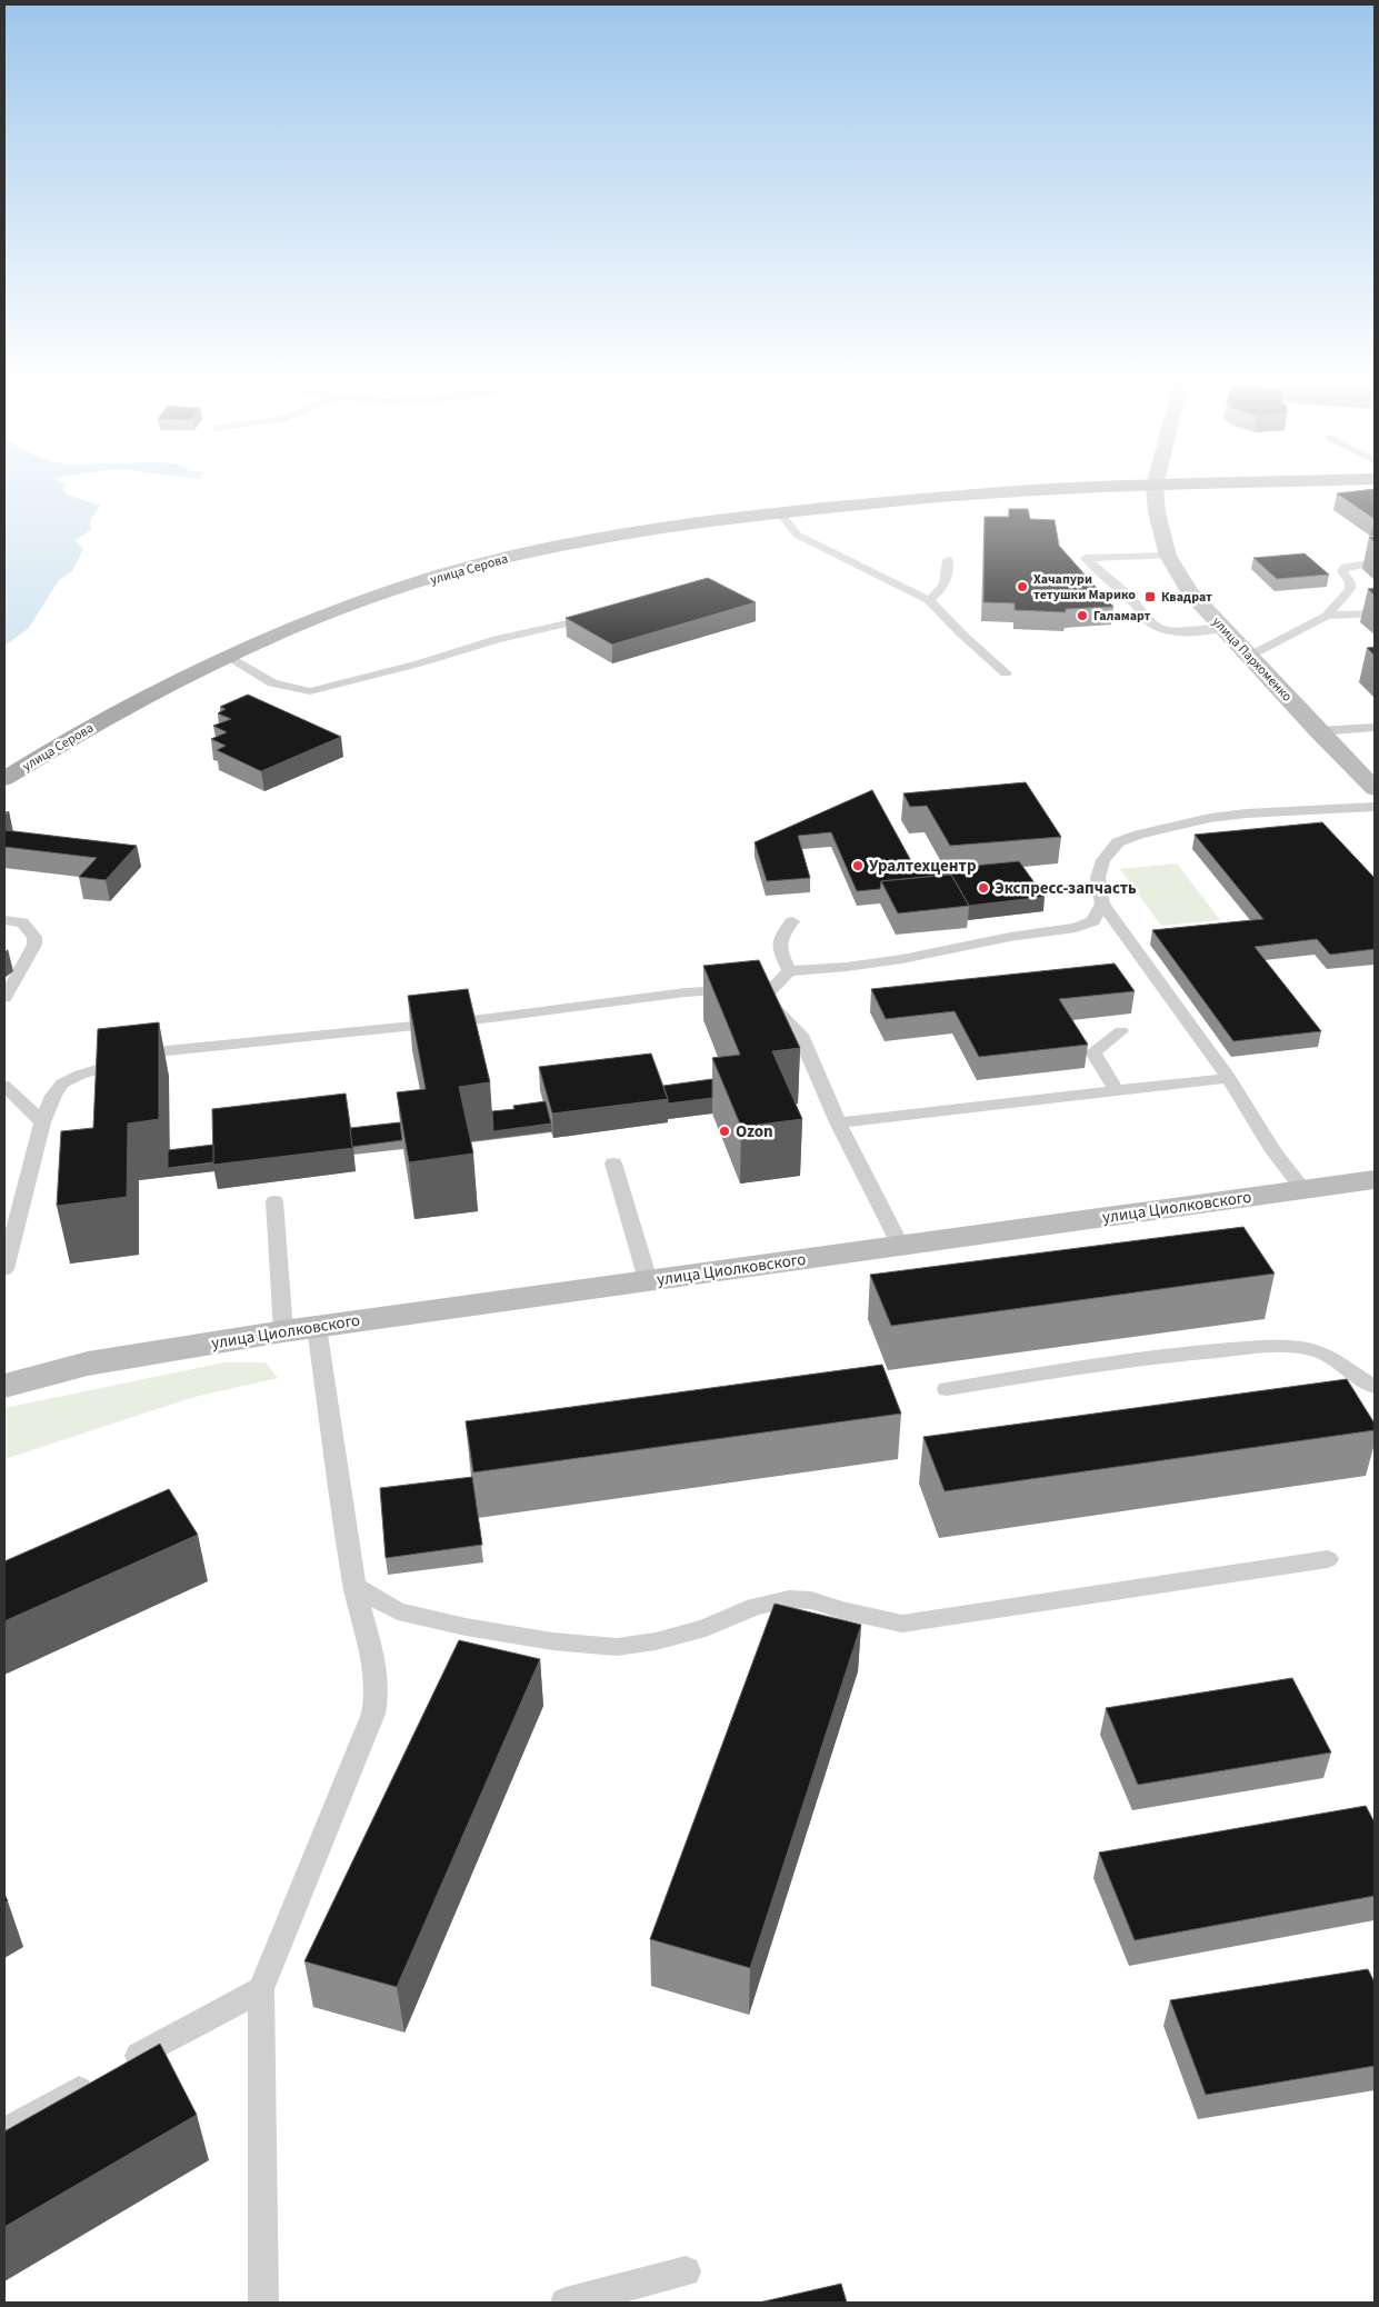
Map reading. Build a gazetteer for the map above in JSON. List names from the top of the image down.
{
  "streets": {
    "main road": ["улица Серова", "улица Пархоменко", "улица Циолковского"]
  },
  "places": {
    "other": [
      "Хачапури тетушки Марико",
      "Галамарт",
      "Уралтехцентр",
      "Экспресс-запчасть",
      "Ozon"
    ],
    "transit": ["Квадрат"]
  }
}
